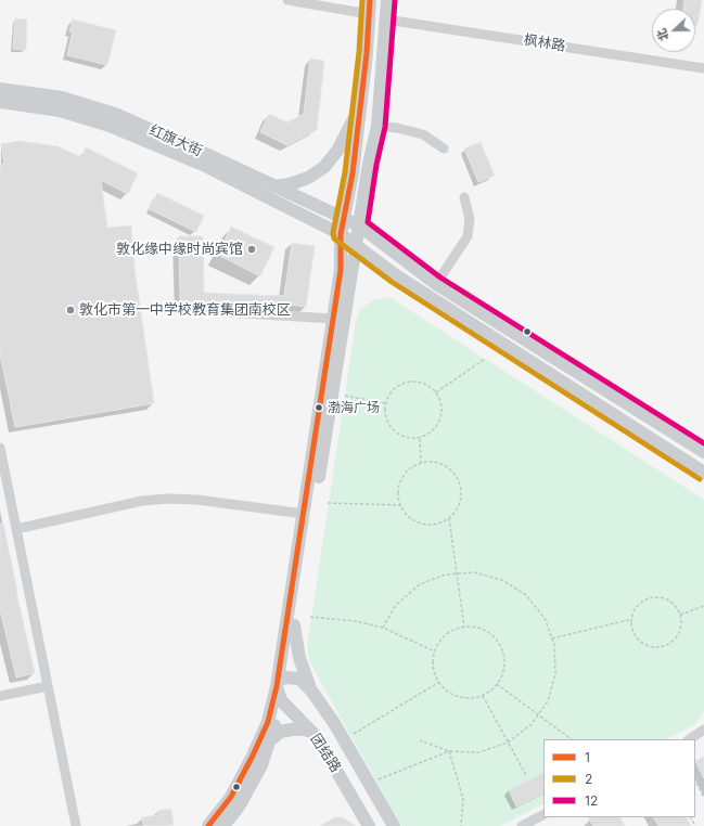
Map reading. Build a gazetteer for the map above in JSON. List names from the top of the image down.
{
  "streets": {
    "main road": ["红旗大街", "团结路"],
    "street": ["枫林路"]
  },
  "places": ["敦化缘中缘时尚宾馆", "敦化市第一中学校教育集团南校区", "渤海广场"],
  "lines": ["transit line 1", "transit line 2", "transit line 12"],
  "legend": ["1", "2", "12"],
  "north": "left"
}
